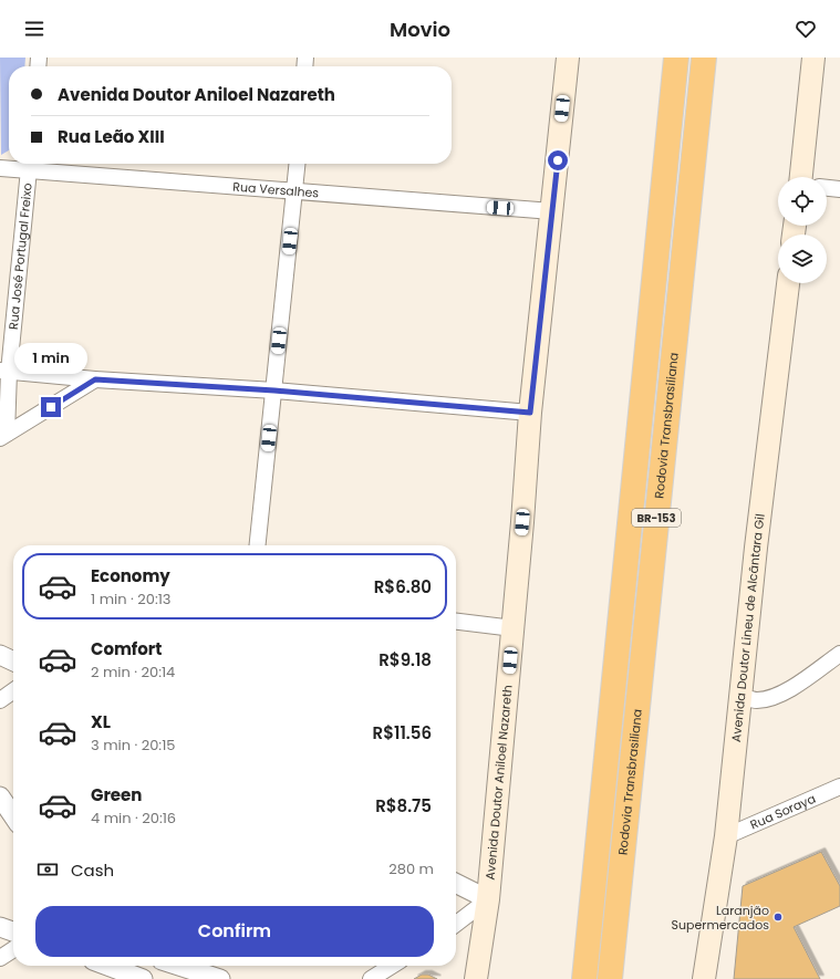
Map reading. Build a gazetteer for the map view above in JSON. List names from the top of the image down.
{
  "streets": {
    "highway": ["Rodovia Transbrasiliana", "BR-153"],
    "main road": ["Avenida Doutor Lineu de Alcântara Gil", "Avenida Doutor Aniloel Nazareth"],
    "street": ["Rua Versalhes", "Rua José Portugal Freixo", "Rua Soraya"]
  },
  "crossings": [
    ["Rua Versalhes", "Rua José Portugal Freixo"],
    ["Rua Versalhes", "Avenida Doutor Aniloel Nazareth"],
    ["Avenida Doutor Lineu de Alcântara Gil", "Rua Soraya"]
  ],
  "places": ["Laranjão Supermercados"],
  "page": {
    "header": "Movio",
    "banner": ["Avenida Doutor Aniloel Nazareth", "Rua Leão XIII"],
    "bubble": "1 min",
    "list": [
      {
        "name": "Economy",
        "note": "1 min · 20:13",
        "value": "R$6.80"
      },
      {
        "name": "Comfort",
        "note": "2 min · 20:14",
        "value": "R$9.18"
      },
      {
        "name": "XL",
        "note": "3 min · 20:15",
        "value": "R$11.56"
      },
      {
        "name": "Green",
        "note": "4 min · 20:16",
        "value": "R$8.75"
      }
    ],
    "pay": ["Cash", "280 m"],
    "buttons": "Confirm"
  }
}
